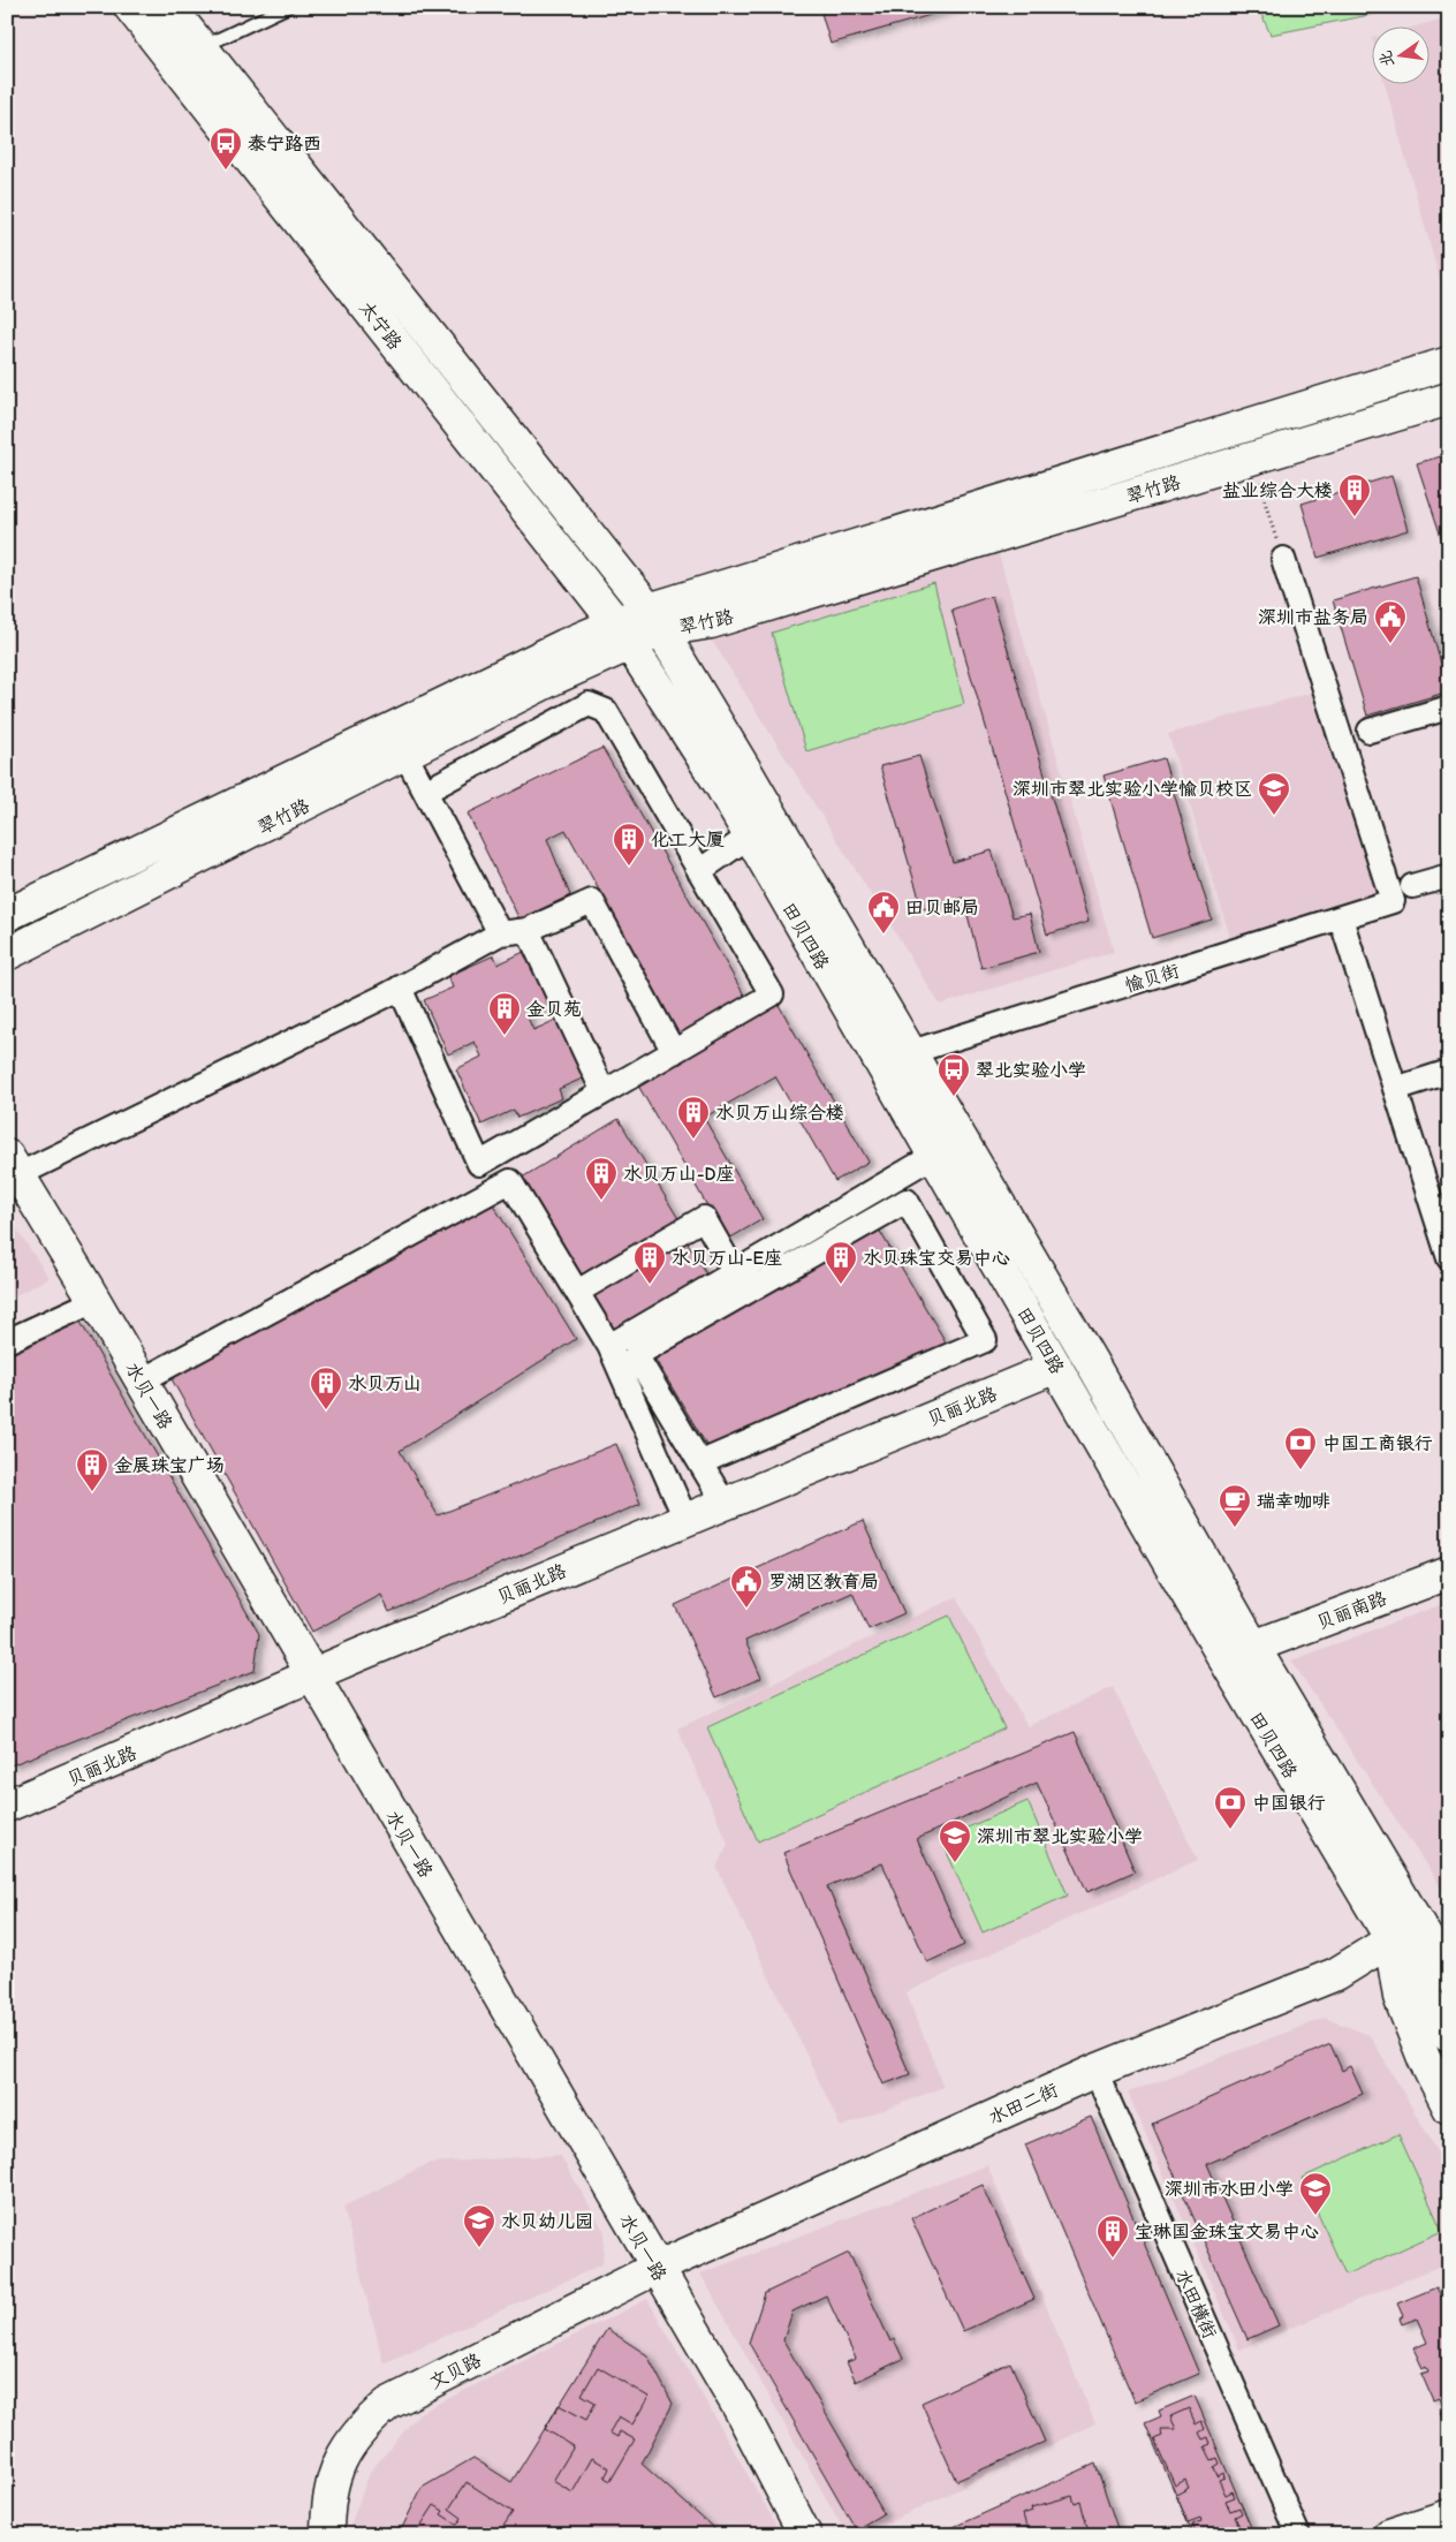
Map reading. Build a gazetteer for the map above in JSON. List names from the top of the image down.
{
  "streets": {
    "main road": [
      "太宁路",
      "翠竹路",
      "田贝四路",
      "水贝一路",
      "贝丽北路",
      "贝丽南路",
      "水田二街",
      "文贝路"
    ],
    "street": ["愉贝街", "水田横街"]
  },
  "crossings": [
    ["太宁路", "翠竹路"],
    ["太宁路", "田贝四路"],
    ["翠竹路", "田贝四路"],
    ["田贝四路", "愉贝街"],
    ["田贝四路", "贝丽北路"],
    ["田贝四路", "贝丽南路"],
    ["田贝四路", "水田二街"],
    ["水贝一路", "贝丽北路"],
    ["水贝一路", "水田二街"],
    ["水贝一路", "文贝路"],
    ["水田二街", "水田横街"],
    ["水田二街", "文贝路"]
  ],
  "places": {
    "bus stop": ["泰宁路西", "翠北实验小学"],
    "building": [
      "盐业综合大楼",
      "化工大厦",
      "金贝苑",
      "水贝万山综合楼",
      "水贝万山-D座",
      "水贝万山-E座",
      "水贝珠宝交易中心",
      "水贝万山",
      "金展珠宝广场",
      "宝琳国金珠宝文易中心"
    ],
    "public building": ["深圳市盐务局", "田贝邮局", "罗湖区教育局"],
    "school or university": [
      "深圳市翠北实验小学愉贝校区",
      "深圳市翠北实验小学",
      "深圳市水田小学",
      "水贝幼儿园"
    ],
    "bank": ["中国工商银行", "中国银行"],
    "cafe": ["瑞幸咖啡"]
  },
  "north": "left"
}
